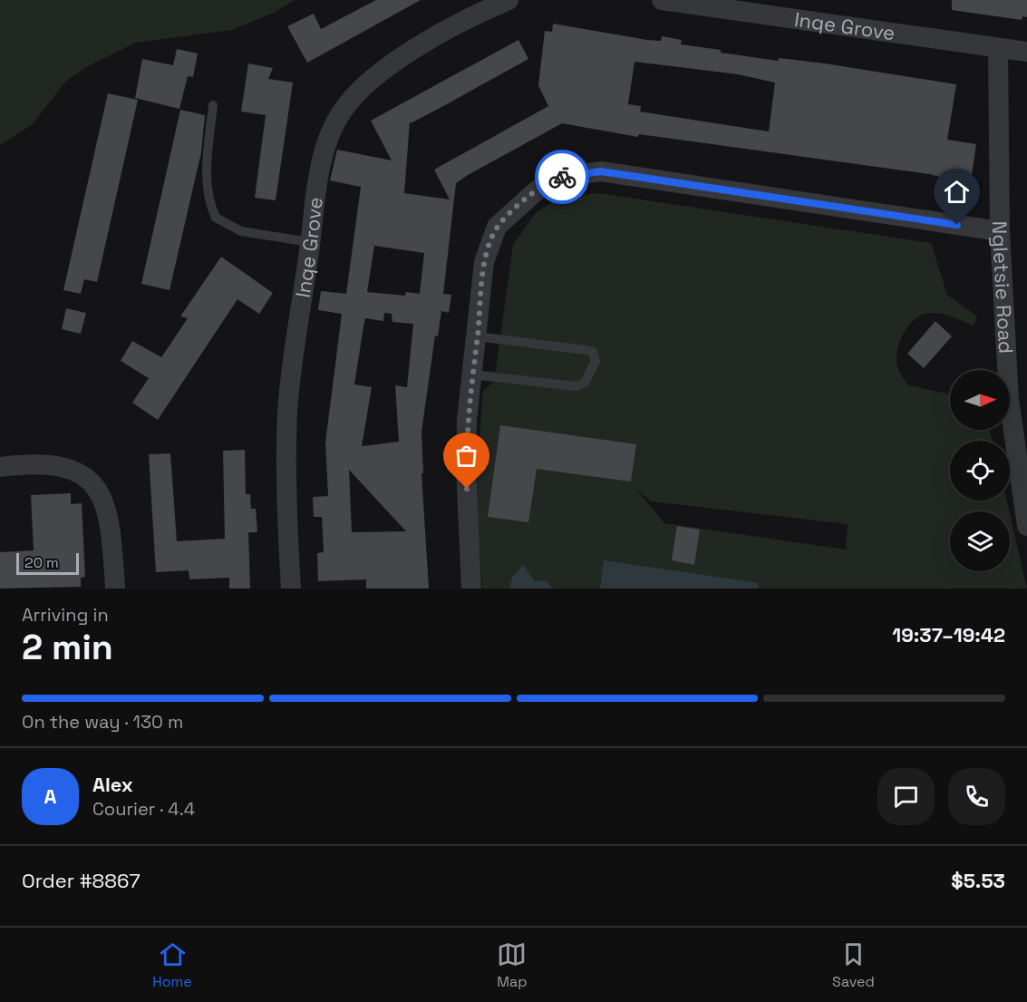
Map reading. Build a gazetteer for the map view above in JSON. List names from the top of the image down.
{
  "streets": {
    "street": ["Inqe Grove", "Ngletsie Road"]
  },
  "crossings": [
    ["Inqe Grove", "Ngletsie Road"]
  ],
  "scale_bar": "20 m",
  "north": "right",
  "page": {
    "scale": "20 m",
    "heading": ["2 min", "Arriving in", "19:37–19:42"],
    "panel": [
      "Alex",
      "Courier · 4.4",
      "Order #8867",
      "$5.53"
    ],
    "bar": "On the way · 130 m",
    "round": "A",
    "tabs": ["Home", "Map", "Saved"]
  }
}
